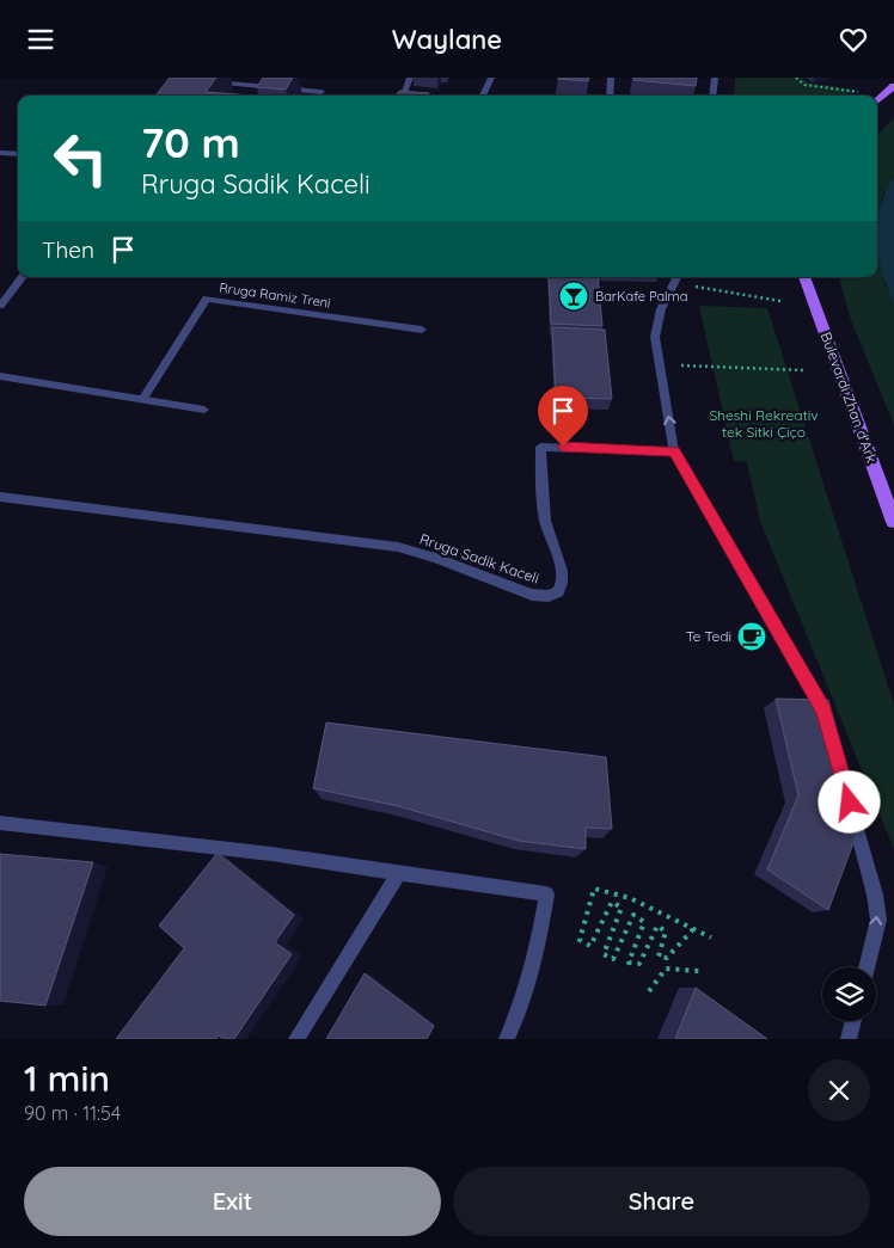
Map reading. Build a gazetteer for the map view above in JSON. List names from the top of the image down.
{
  "streets": {
    "main road": ["Bulevardi Zhan d'Ark"],
    "street": ["Rruga Ramiz Treni", "Rruga Sadik Kaceli"]
  },
  "parks": ["Sheshi Rekreativ tek Sitki Çiço"],
  "places": {
    "bar": ["BarKafe Palma"],
    "cafe": ["Te Tedi"]
  },
  "page": {
    "header": "Waylane",
    "turn": ["70 m", "Rruga Sadik Kaceli"],
    "then": "Then",
    "heading": ["1 min", "90 m · 11:54"],
    "buttons": ["Exit", "Share"]
  }
}
